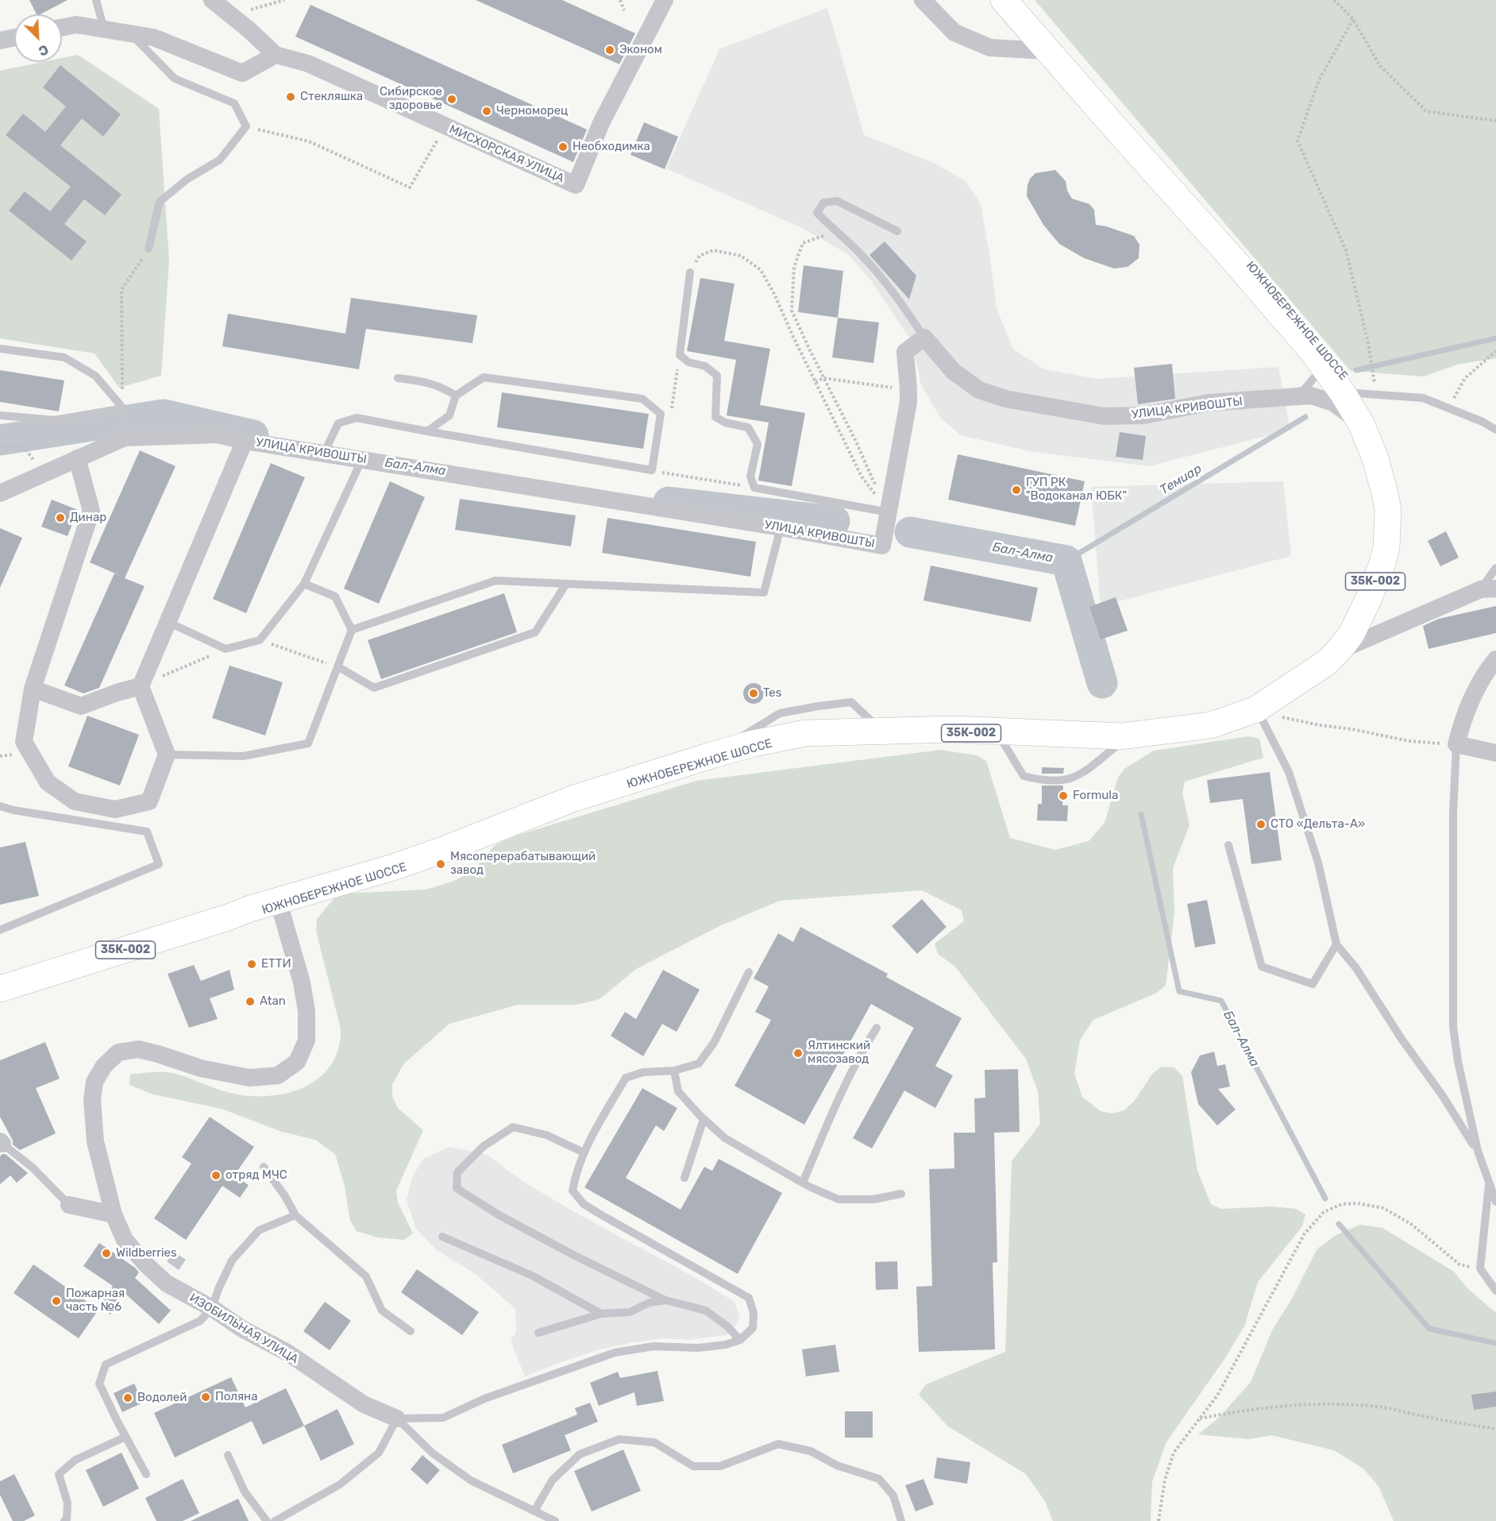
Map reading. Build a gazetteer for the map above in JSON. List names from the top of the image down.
{
  "streets": {
    "highway": ["ЮЖНОБЕРЕЖНОЕ ШОССЕ", "35К-002"],
    "street": ["МИСХОРСКАЯ УЛИЦА", "УЛИЦА КРИВОШТЫ", "ИЗОБИЛЬНАЯ УЛИЦА"]
  },
  "crossings": [
    ["ЮЖНОБЕРЕЖНОЕ ШОССЕ", "УЛИЦА КРИВОШТЫ"],
    ["ЮЖНОБЕРЕЖНОЕ ШОССЕ", "ИЗОБИЛЬНАЯ УЛИЦА"]
  ],
  "water": ["Бал-Алма", "Темиар"],
  "places": [
    "Эконом",
    "Стекляшка",
    "Сибирское здоровье",
    "Черноморец",
    "Необходимка",
    "ГУП РК \"Водоканал ЮБК\"",
    "Динар",
    "Tes",
    "Formula",
    "СТО «Дельта-А»",
    "Мясоперерабатывающий завод",
    "ЕТТИ",
    "Atan",
    "Ялтинский мясозавод",
    "отряд МЧС",
    "Wildberries",
    "Пожарная часть №6",
    "Поляна",
    "Водолей"
  ],
  "north": "bottom right"
}
